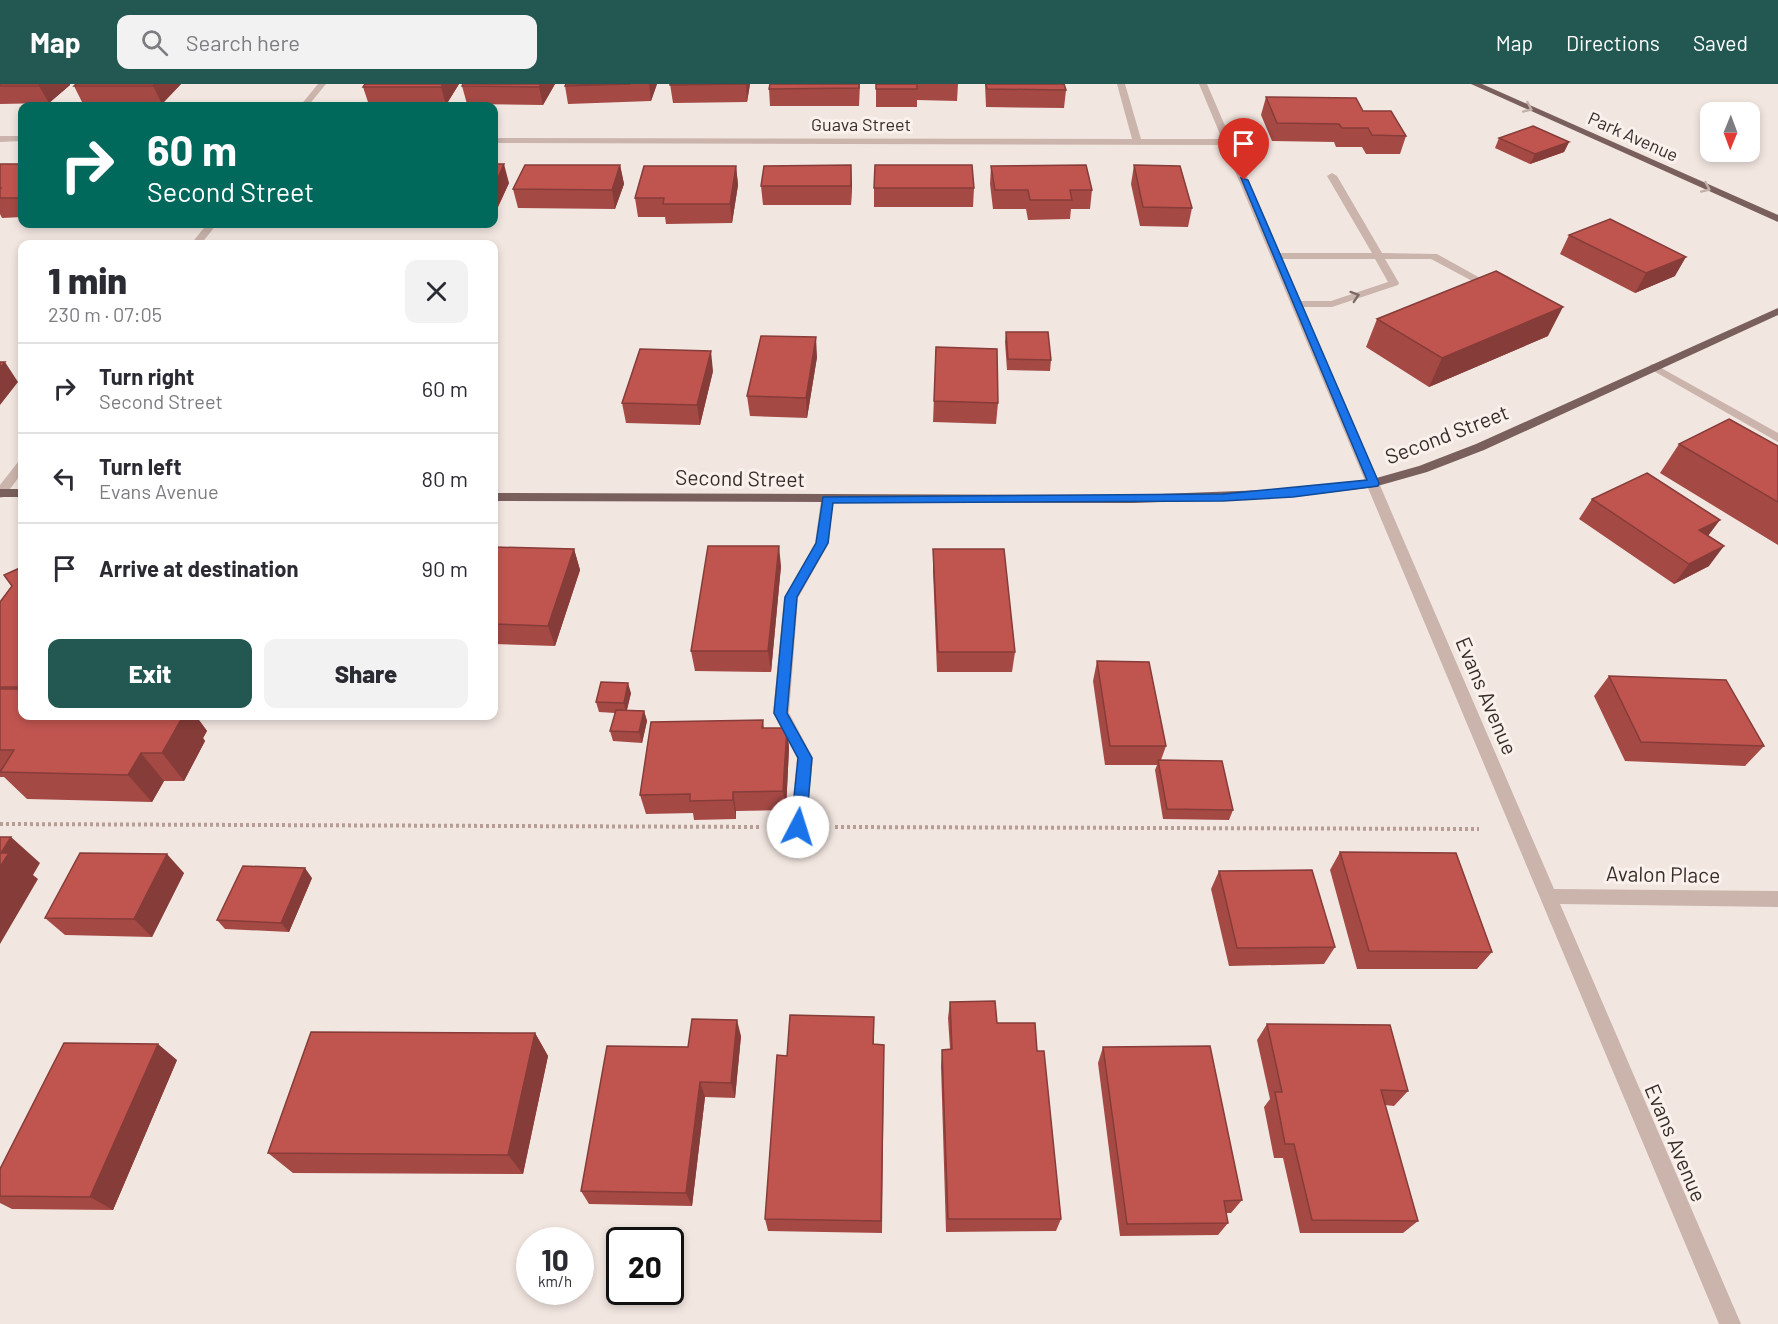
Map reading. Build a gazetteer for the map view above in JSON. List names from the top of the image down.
{
  "streets": {
    "main road": ["Park Avenue", "Second Street"],
    "street": ["Guava Street", "Evans Avenue", "Avalon Place"]
  },
  "crossings": [
    ["Guava Street", "Evans Avenue"],
    ["Second Street", "Evans Avenue"],
    ["Evans Avenue", "Avalon Place"]
  ],
  "one_way": ["Park Avenue"],
  "north": "bottom",
  "page": {
    "header": "Map",
    "search": "Search here",
    "nav": ["Map", "Directions", "Saved"],
    "turn": ["60 m", "Second Street"],
    "heading": ["1 min", "230 m · 07:05"],
    "list": [
      {
        "name": "Turn right",
        "note": "Second Street",
        "value": "60 m"
      },
      {
        "name": "Turn left",
        "note": "Evans Avenue",
        "value": "80 m"
      },
      {
        "name": "Arrive at destination",
        "value": "90 m"
      }
    ],
    "buttons": ["Exit", "Share"],
    "speed": "10 km/h",
    "limit": "20"
  }
}
